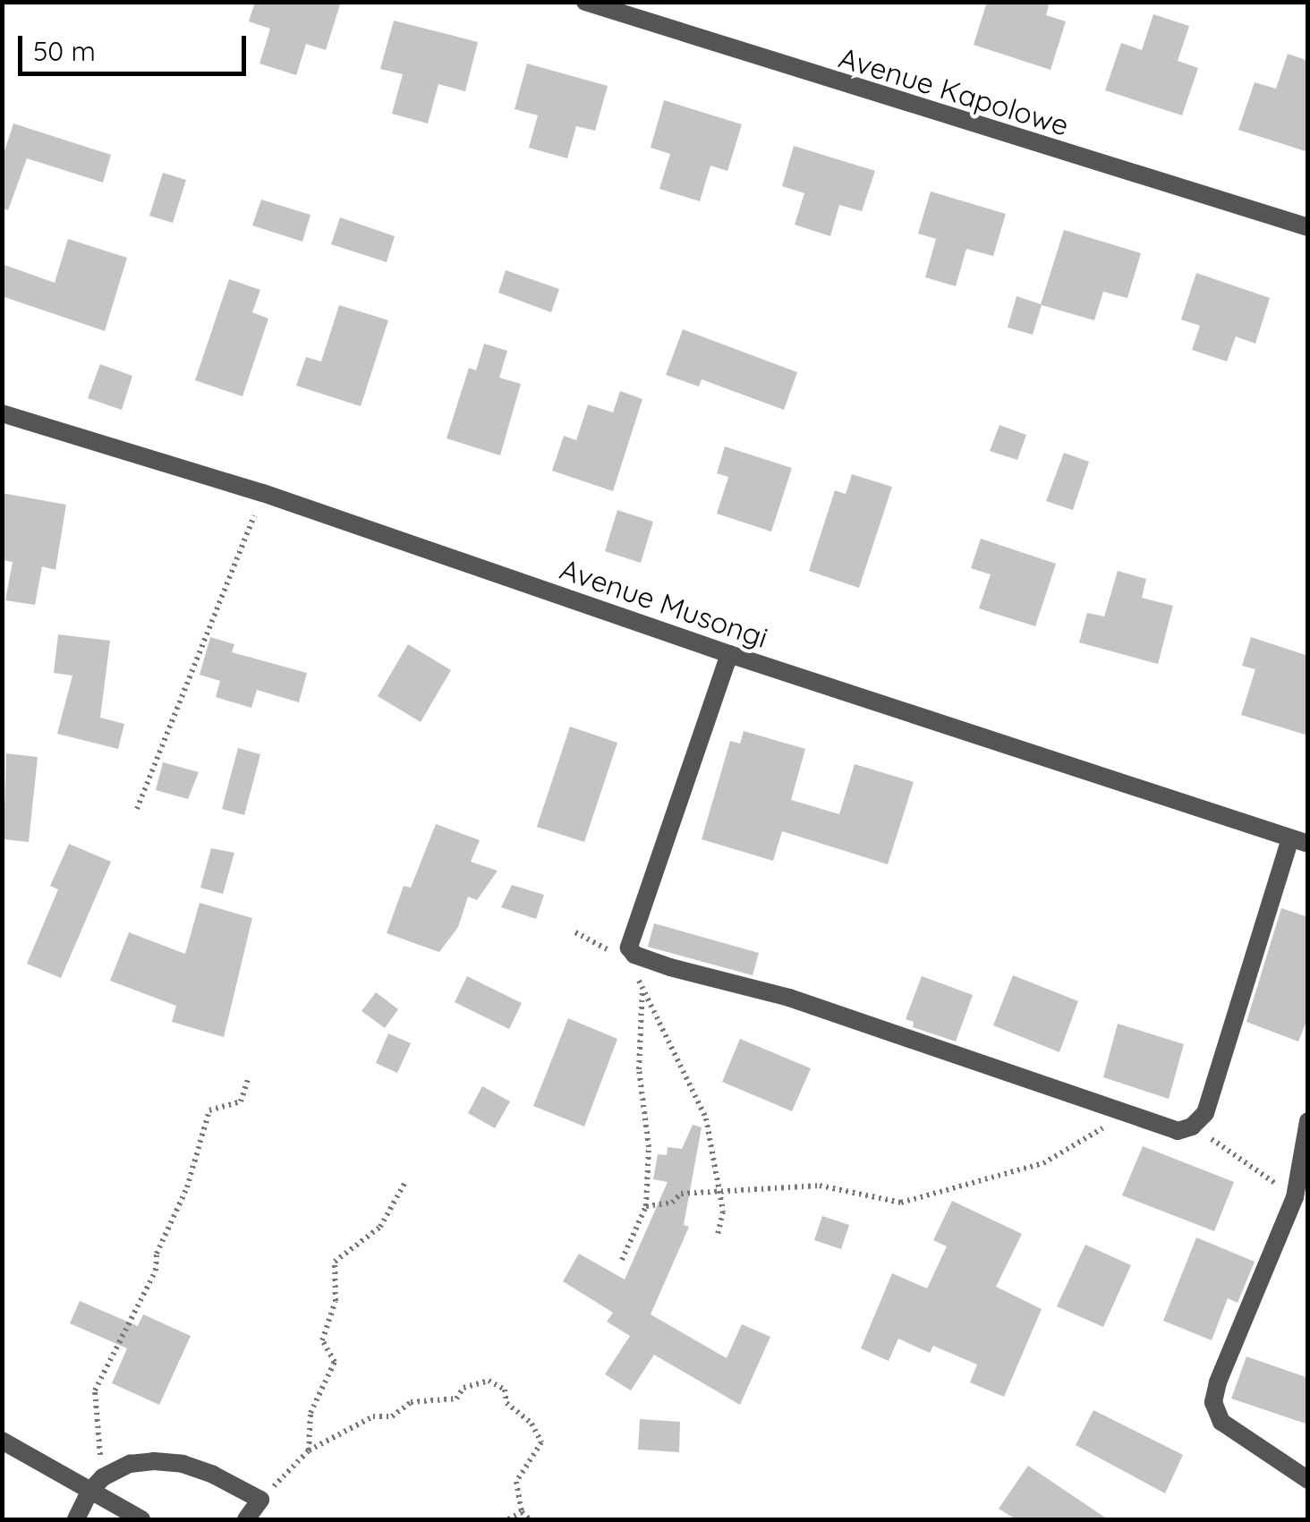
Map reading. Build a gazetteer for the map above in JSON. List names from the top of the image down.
{
  "streets": {
    "street": ["Avenue Kapolowe", "Avenue Musongi"]
  },
  "scale_bar": "50 m"
}
